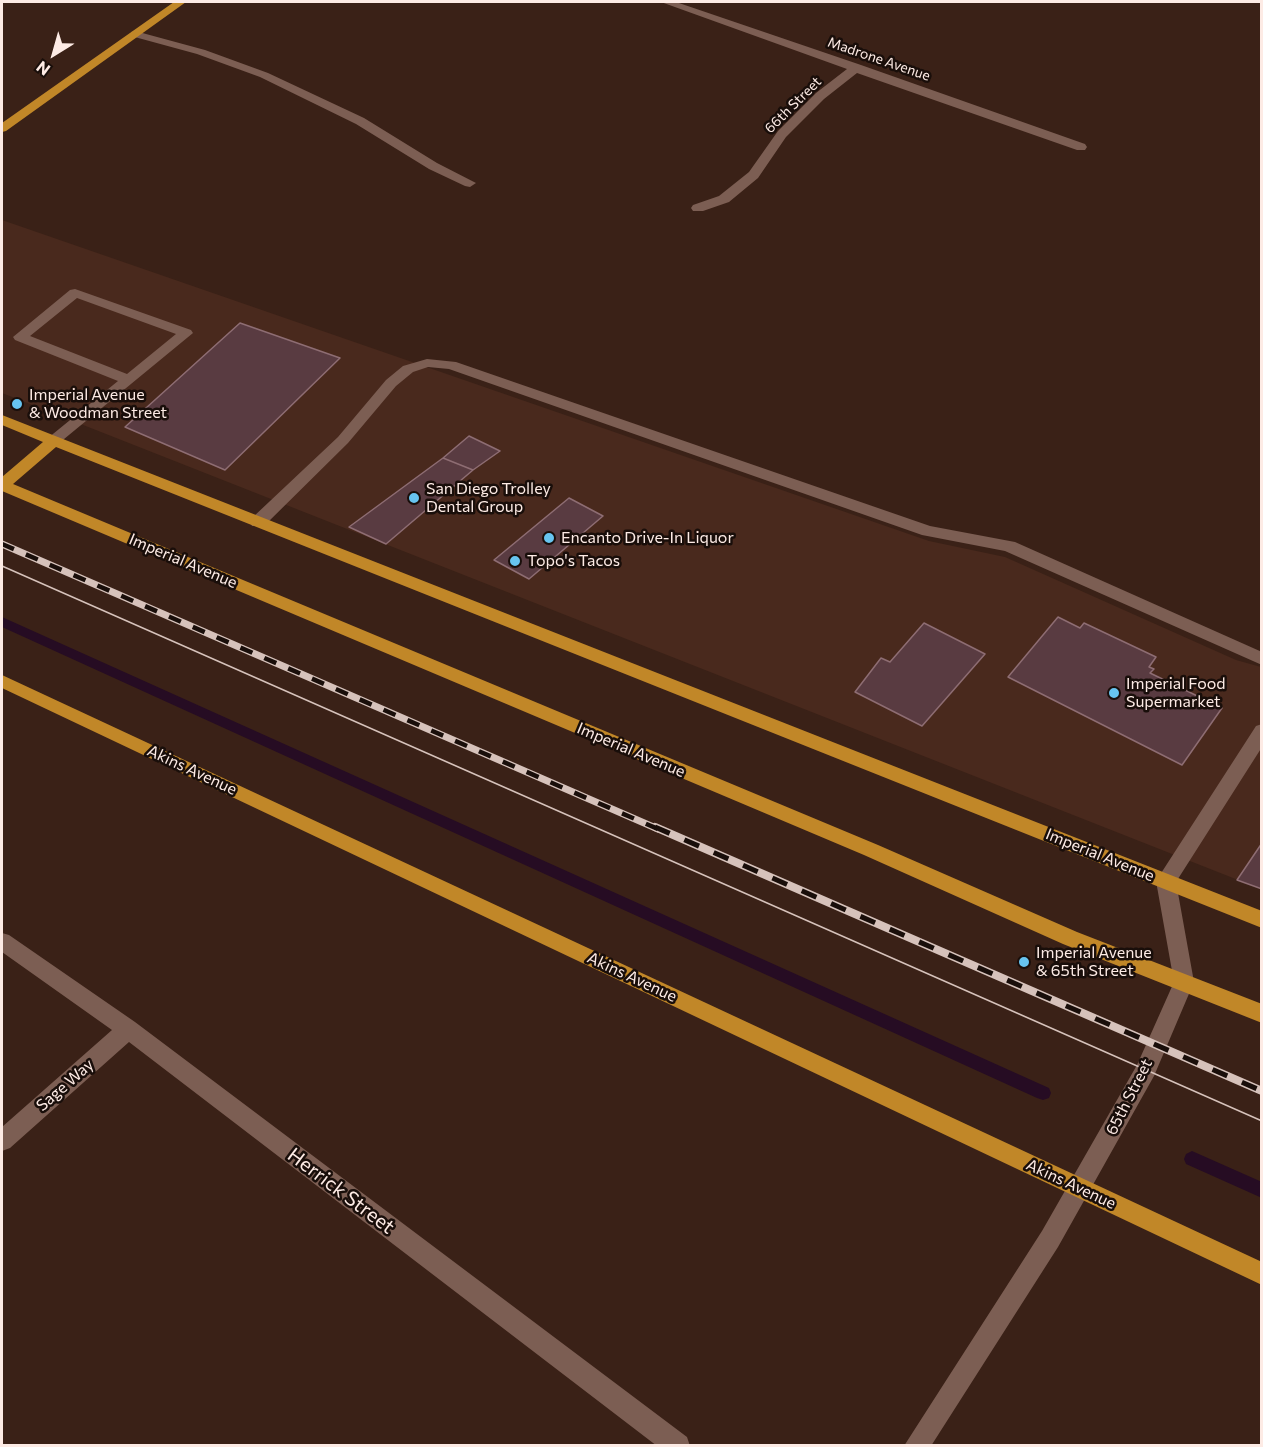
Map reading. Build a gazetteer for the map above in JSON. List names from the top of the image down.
{
  "streets": {
    "main road": ["Imperial Avenue", "Akins Avenue"],
    "street": [
      "Madrone Avenue",
      "66th Street",
      "Sage Way",
      "65th Street",
      "Herrick Street"
    ]
  },
  "crossings": [
    ["Madrone Avenue", "66th Street"],
    ["Imperial Avenue", "65th Street"],
    ["Akins Avenue", "65th Street"],
    ["Sage Way", "Herrick Street"]
  ],
  "places": [
    "Imperial Avenue & Woodman Street",
    "San Diego Trolley Dental Group",
    "Encanto Drive-In Liquor",
    "Topo's Tacos",
    "Imperial Food Supermarket",
    "Imperial Avenue & 65th Street"
  ],
  "north": "bottom left"
}
